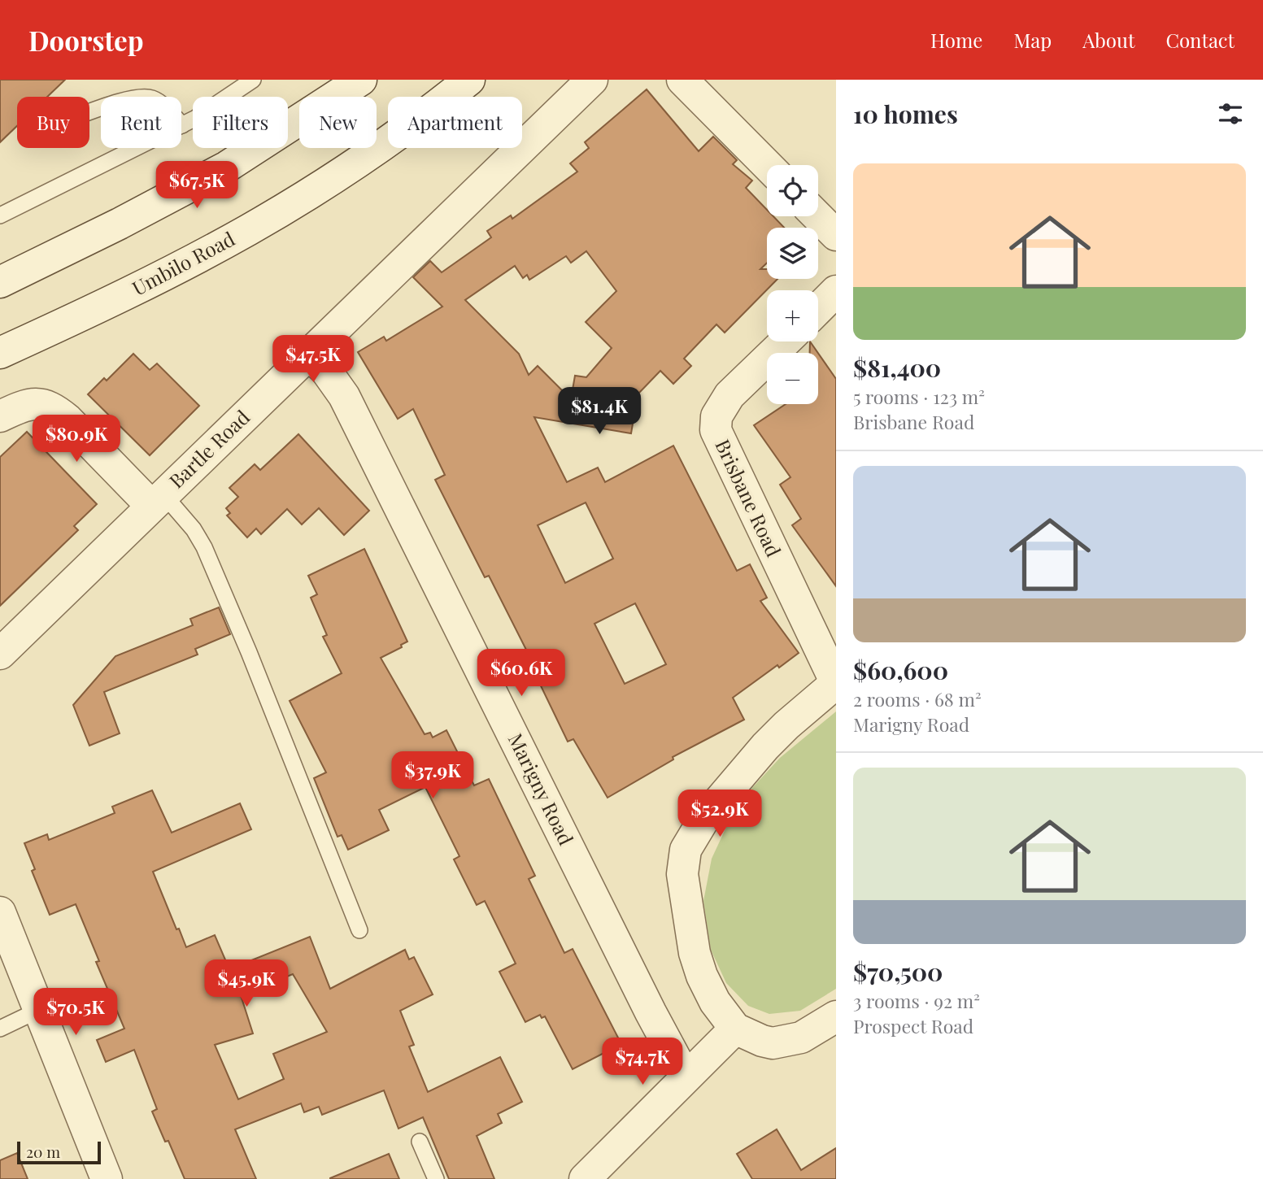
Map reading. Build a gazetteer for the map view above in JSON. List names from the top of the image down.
{
  "streets": {
    "street": [
      "Umbilo Road",
      "Bartle Road",
      "Brisbane Road",
      "Marigny Road"
    ]
  },
  "crossings": [
    ["Bartle Road", "Marigny Road"]
  ],
  "scale_bar": "20 m",
  "page": {
    "header": "Doorstep",
    "nav": [
      "Home",
      "Map",
      "About",
      "Contact"
    ],
    "heading": "10 homes",
    "chip": [
      "Buy",
      "Rent",
      "Filters",
      "New",
      "Apartment"
    ],
    "list": [
      {
        "name": "$81,400",
        "note": "5 rooms · 123 m² · Brisbane Road"
      },
      {
        "name": "$60,600",
        "note": "2 rooms · 68 m² · Marigny Road"
      },
      {
        "name": "$70,500",
        "note": "3 rooms · 92 m² · Prospect Road"
      }
    ],
    "price": [
      "$67.5K",
      "$47.5K",
      "$81.4K",
      "$80.9K",
      "$60.6K",
      "$37.9K",
      "$52.9K",
      "$45.9K",
      "$70.5K",
      "$74.7K"
    ],
    "map_buttons": ["+", "−"],
    "scale": "20 m"
  }
}
